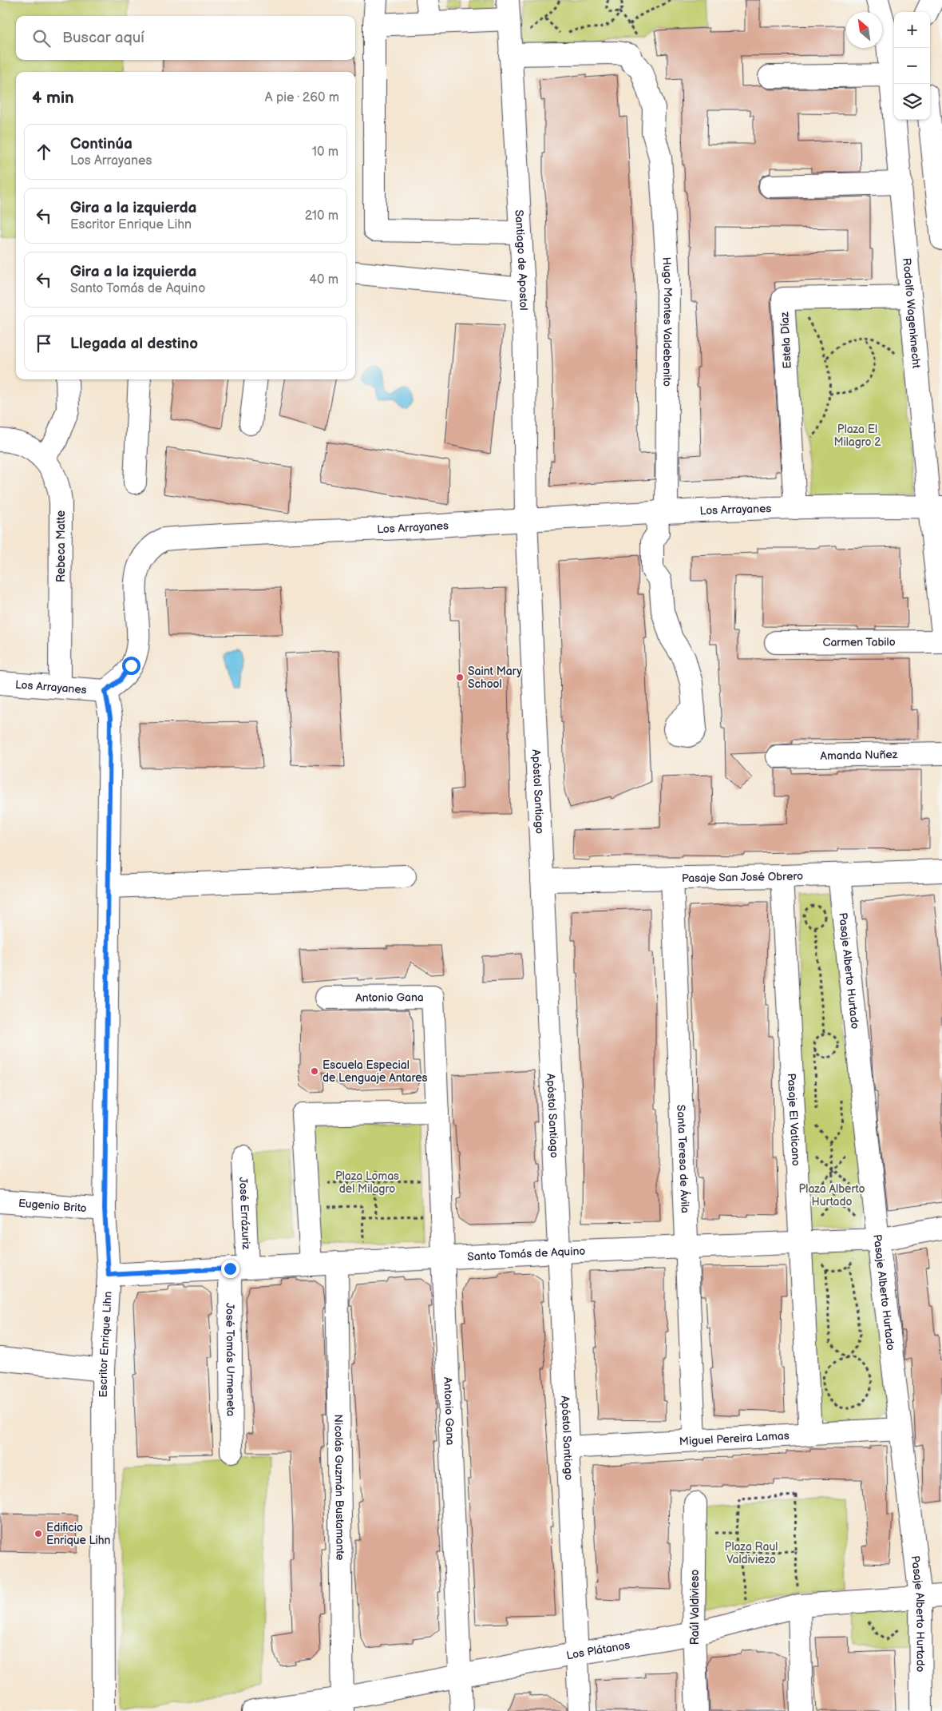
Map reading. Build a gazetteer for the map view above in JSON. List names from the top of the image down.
{
  "streets": {
    "street": [
      "Santiago de Apostol",
      "Rodolfo Wagenknecht",
      "Hugo Montes Valdebenito",
      "Estela Díaz",
      "Los Arrayanes",
      "Rebeca Matte",
      "Carmen Tabilo",
      "Amanda Nuñez",
      "Apóstol Santiago",
      "Pasaje San José Obrero",
      "Pasaje Alberto Hurtado",
      "Antonio Gana",
      "Pasaje El Vaticano",
      "Santa Teresa de Ávila",
      "Eugenio Brito",
      "José Errázuriz",
      "Santo Tomás de Aquino",
      "Escritor Enrique Lihn",
      "José Tomás Urmeneta",
      "Miguel Pereira Lamas",
      "Nicolás Guzmán Bustamante",
      "Raúl Valdivieso",
      "Los Plátanos"
    ]
  },
  "crossings": [
    ["Santiago de Apostol", "Hugo Montes Valdebenito"],
    ["Santiago de Apostol", "Los Arrayanes"],
    ["Santiago de Apostol", "Apóstol Santiago"],
    ["Rodolfo Wagenknecht", "Estela Díaz"],
    ["Rodolfo Wagenknecht", "Los Arrayanes"],
    ["Hugo Montes Valdebenito", "Los Arrayanes"],
    ["Estela Díaz", "Los Arrayanes"],
    ["Los Arrayanes", "Rebeca Matte"],
    ["Los Arrayanes", "Apóstol Santiago"],
    ["Los Arrayanes", "Escritor Enrique Lihn"],
    ["Apóstol Santiago", "Pasaje San José Obrero"],
    ["Apóstol Santiago", "Santo Tomás de Aquino"],
    ["Apóstol Santiago", "Miguel Pereira Lamas"],
    ["Apóstol Santiago", "Los Plátanos"],
    ["Pasaje San José Obrero", "Pasaje Alberto Hurtado"],
    ["Pasaje San José Obrero", "Pasaje El Vaticano"],
    ["Pasaje San José Obrero", "Santa Teresa de Ávila"],
    ["Pasaje Alberto Hurtado", "Santo Tomás de Aquino"],
    ["Pasaje Alberto Hurtado", "Miguel Pereira Lamas"],
    ["Pasaje Alberto Hurtado", "Los Plátanos"],
    ["Antonio Gana", "Santo Tomás de Aquino"],
    ["Antonio Gana", "Los Plátanos"],
    ["Pasaje El Vaticano", "Santo Tomás de Aquino"],
    ["Pasaje El Vaticano", "Miguel Pereira Lamas"],
    ["Santa Teresa de Ávila", "Santo Tomás de Aquino"],
    ["Santa Teresa de Ávila", "Miguel Pereira Lamas"],
    ["Eugenio Brito", "Escritor Enrique Lihn"],
    ["José Errázuriz", "Santo Tomás de Aquino"],
    ["José Errázuriz", "José Tomás Urmeneta"],
    ["Santo Tomás de Aquino", "Escritor Enrique Lihn"],
    ["Santo Tomás de Aquino", "José Tomás Urmeneta"],
    ["Santo Tomás de Aquino", "Nicolás Guzmán Bustamante"],
    ["Nicolás Guzmán Bustamante", "Los Plátanos"],
    ["Raúl Valdivieso", "Los Plátanos"]
  ],
  "parks": [
    "Plaza El Milagro 2",
    "Plaza Lomas del Milagro",
    "Plaza Alberto Hurtado",
    "Plaza Raul Valdiviezo"
  ],
  "places": ["Saint Mary School", "Escuela Especial de Lenguaje Antares", "Edificio Enrique Lihn"],
  "north": "top left",
  "page": {
    "map_buttons": ["+", "−"],
    "search": "Buscar aquí",
    "heading": ["4 min", "A pie · 260 m"],
    "list": [
      ["Continúa", "Los Arrayanes", "10 m"],
      ["Gira a la izquierda", "Escritor Enrique Lihn", "210 m"],
      ["Gira a la izquierda", "Santo Tomás de Aquino", "40 m"],
      "Llegada al destino"
    ]
  }
}
